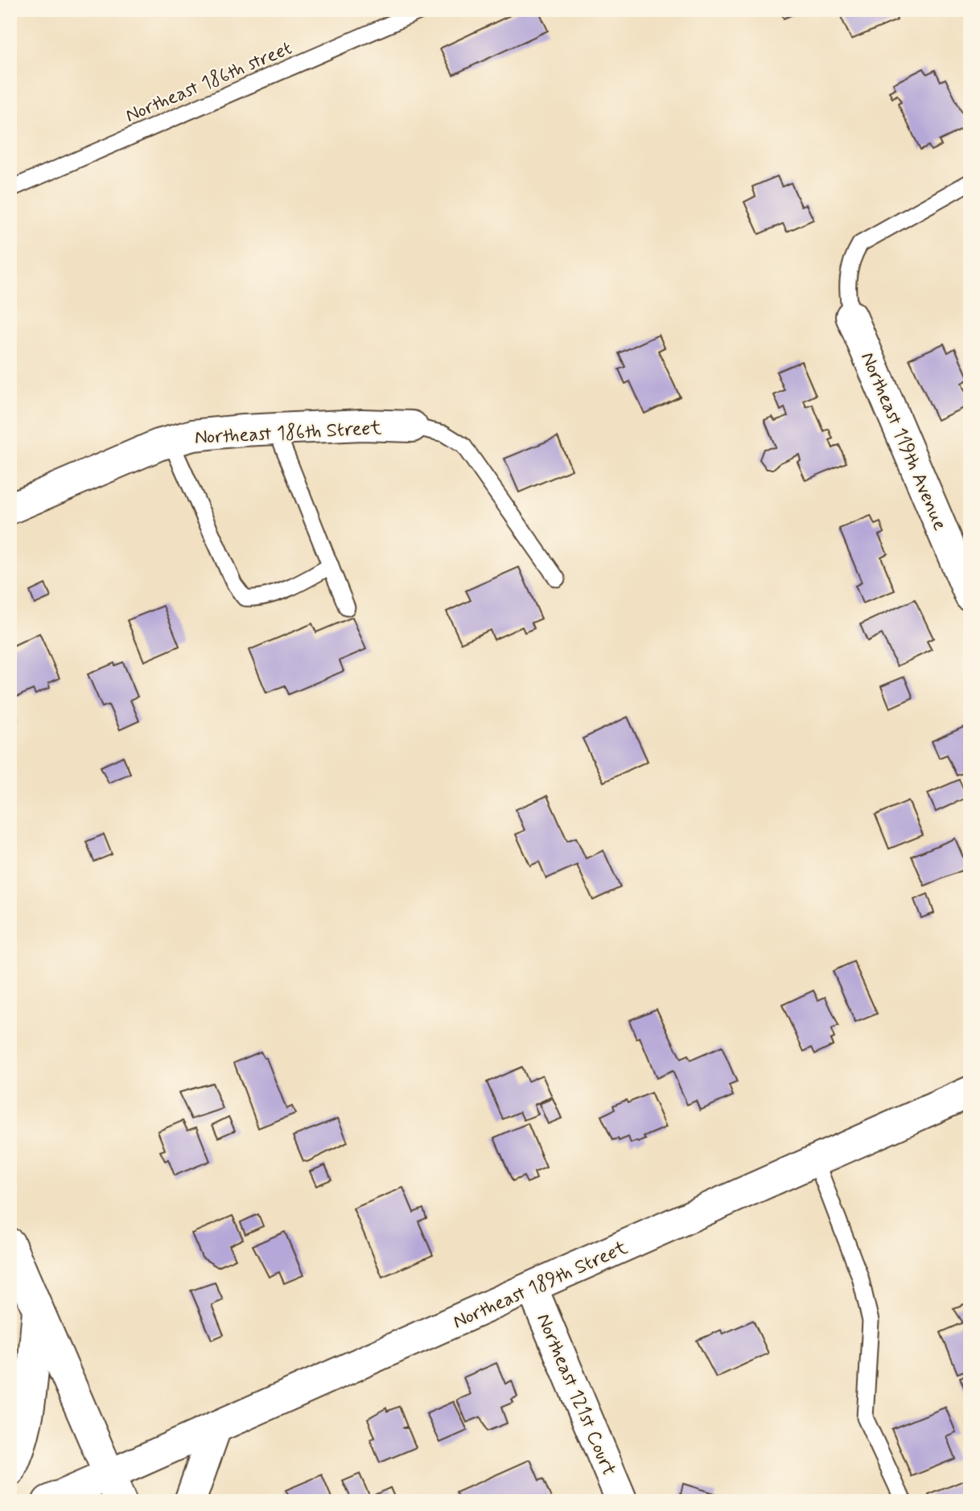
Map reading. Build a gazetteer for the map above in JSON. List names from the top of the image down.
{
  "streets": {
    "main road": [
      "Northeast 186th Street",
      "Northeast 119th Avenue",
      "Northeast 189th Street",
      "Northeast 121st Court"
    ],
    "lane": ["Northeast 186th street"]
  },
  "crossings": [
    ["Northeast 189th Street", "Northeast 121st Court"]
  ]
}
